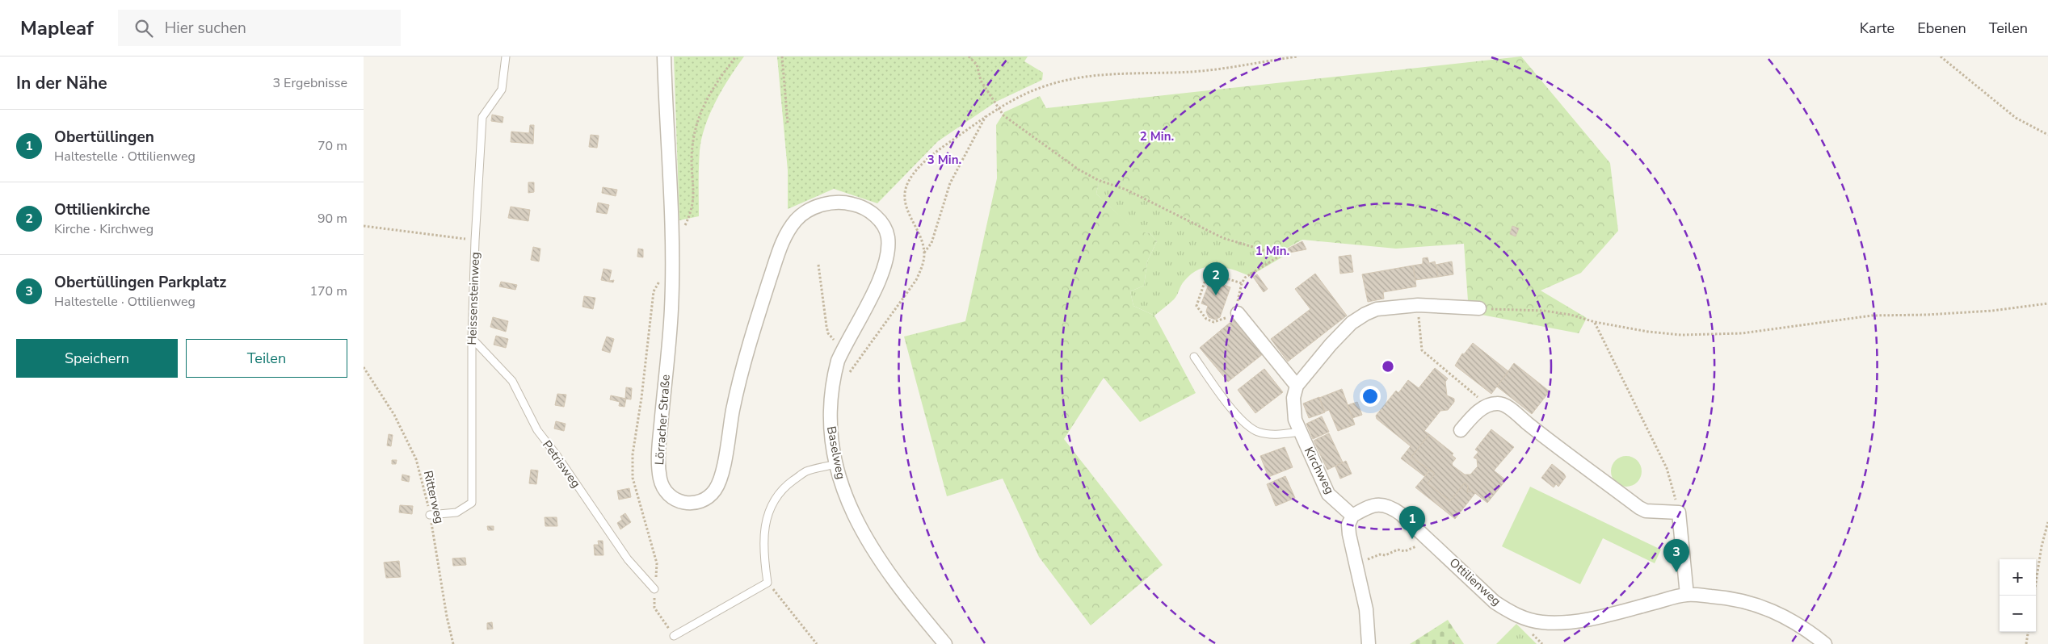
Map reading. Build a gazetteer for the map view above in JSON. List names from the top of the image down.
{
  "streets": {
    "street": [
      "Lörracher Straße",
      "Baselweg",
      "Kirchweg",
      "Ottilienweg"
    ],
    "lane": ["Heissensteinweg", "Petrisweg"],
    "path": ["Ritterweg"]
  },
  "crossings": [
    ["Heissensteinweg", "Petrisweg"],
    ["Heissensteinweg", "Ritterweg"],
    ["Lörracher Straße", "Baselweg"],
    ["Kirchweg", "Ottilienweg"]
  ],
  "page": {
    "header": "Mapleaf",
    "search": "Hier suchen",
    "nav": ["Karte", "Ebenen", "Teilen"],
    "heading": ["In der Nähe", "3 Ergebnisse"],
    "list": [
      {
        "mark": "1",
        "name": "Obertüllingen",
        "note": "Haltestelle · Ottilienweg",
        "value": "70 m"
      },
      {
        "mark": "2",
        "name": "Ottilienkirche",
        "note": "Kirche · Kirchweg",
        "value": "90 m"
      },
      {
        "mark": "3",
        "name": "Obertüllingen Parkplatz",
        "note": "Haltestelle · Ottilienweg",
        "value": "170 m"
      }
    ],
    "pins": ["2", "1", "3"],
    "buttons": ["Speichern", "Teilen"],
    "map_buttons": ["+", "−"]
  },
  "rings": ["2 Min.", "3 Min.", "1 Min."]
}
